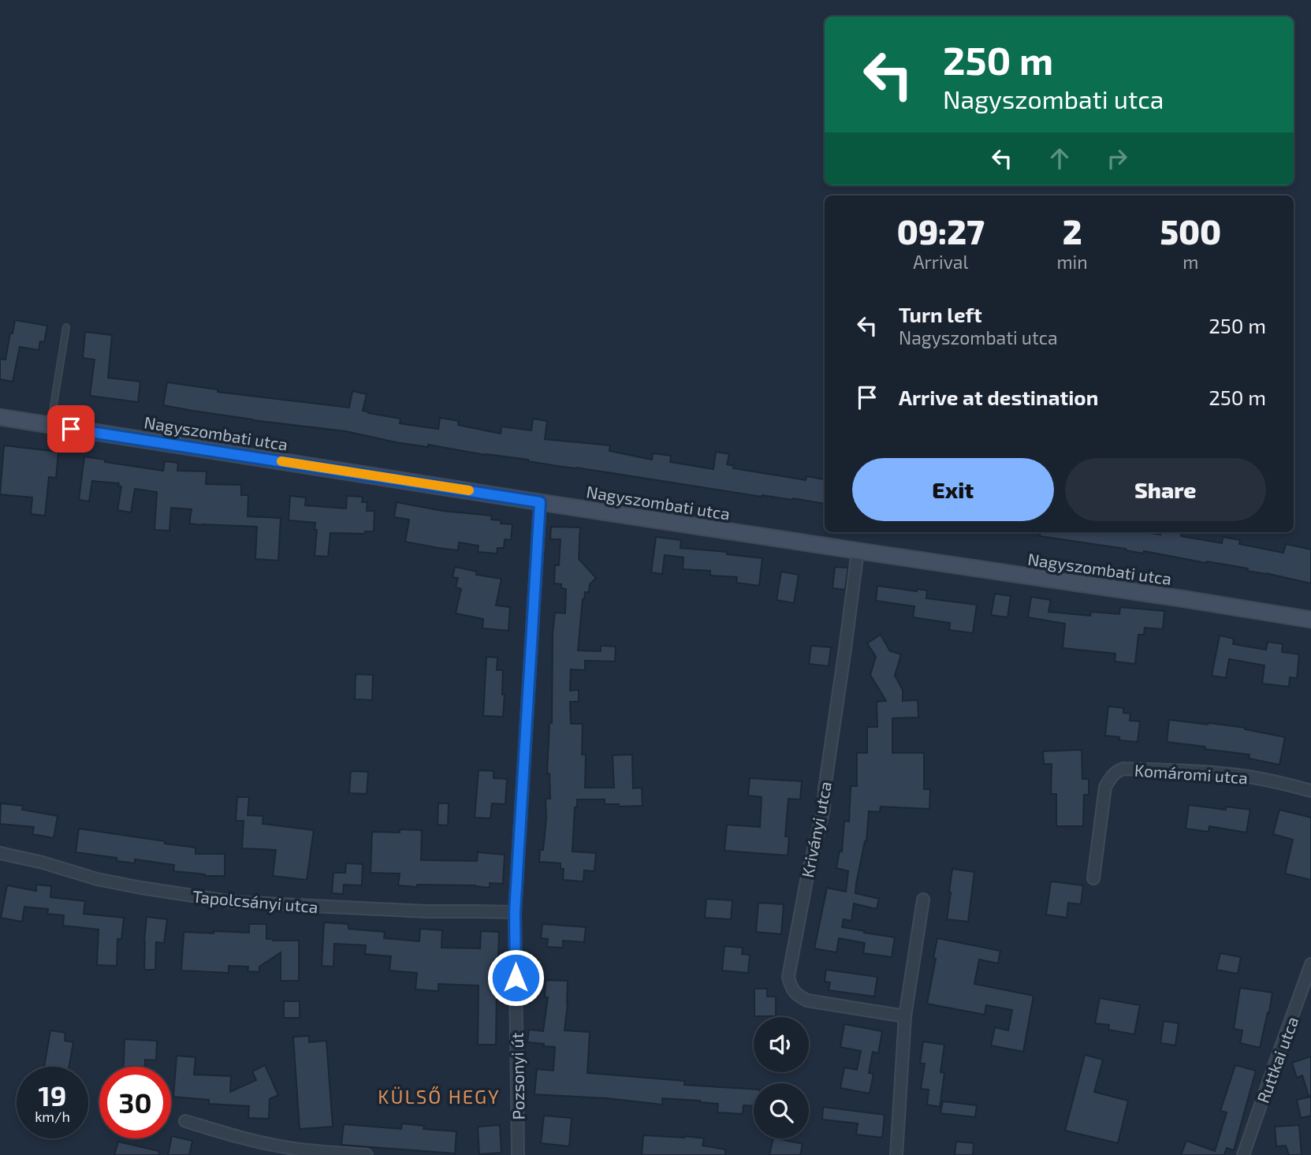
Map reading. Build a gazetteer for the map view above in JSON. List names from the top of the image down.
{
  "streets": {
    "street": [
      "Nagyszombati utca",
      "Komáromi utca",
      "Kriványi utca",
      "Tapolcsányi utca",
      "Ruttkai utca",
      "Pozsonyi út"
    ]
  },
  "crossings": [
    ["Nagyszombati utca", "Kriványi utca"],
    ["Nagyszombati utca", "Pozsonyi út"],
    ["Tapolcsányi utca", "Pozsonyi út"]
  ],
  "districts": ["KÜLSŐ HEGY"],
  "page": {
    "turn": ["250 m", "Nagyszombati utca"],
    "eta": [
      "09:27",
      "Arrival",
      "2",
      "min",
      "500",
      "m"
    ],
    "list": [
      {
        "name": "Turn left",
        "note": "Nagyszombati utca",
        "value": "250 m"
      },
      {
        "name": "Arrive at destination",
        "value": "250 m"
      }
    ],
    "buttons": ["Exit", "Share"],
    "speed": "19 km/h",
    "limit": "30"
  }
}
